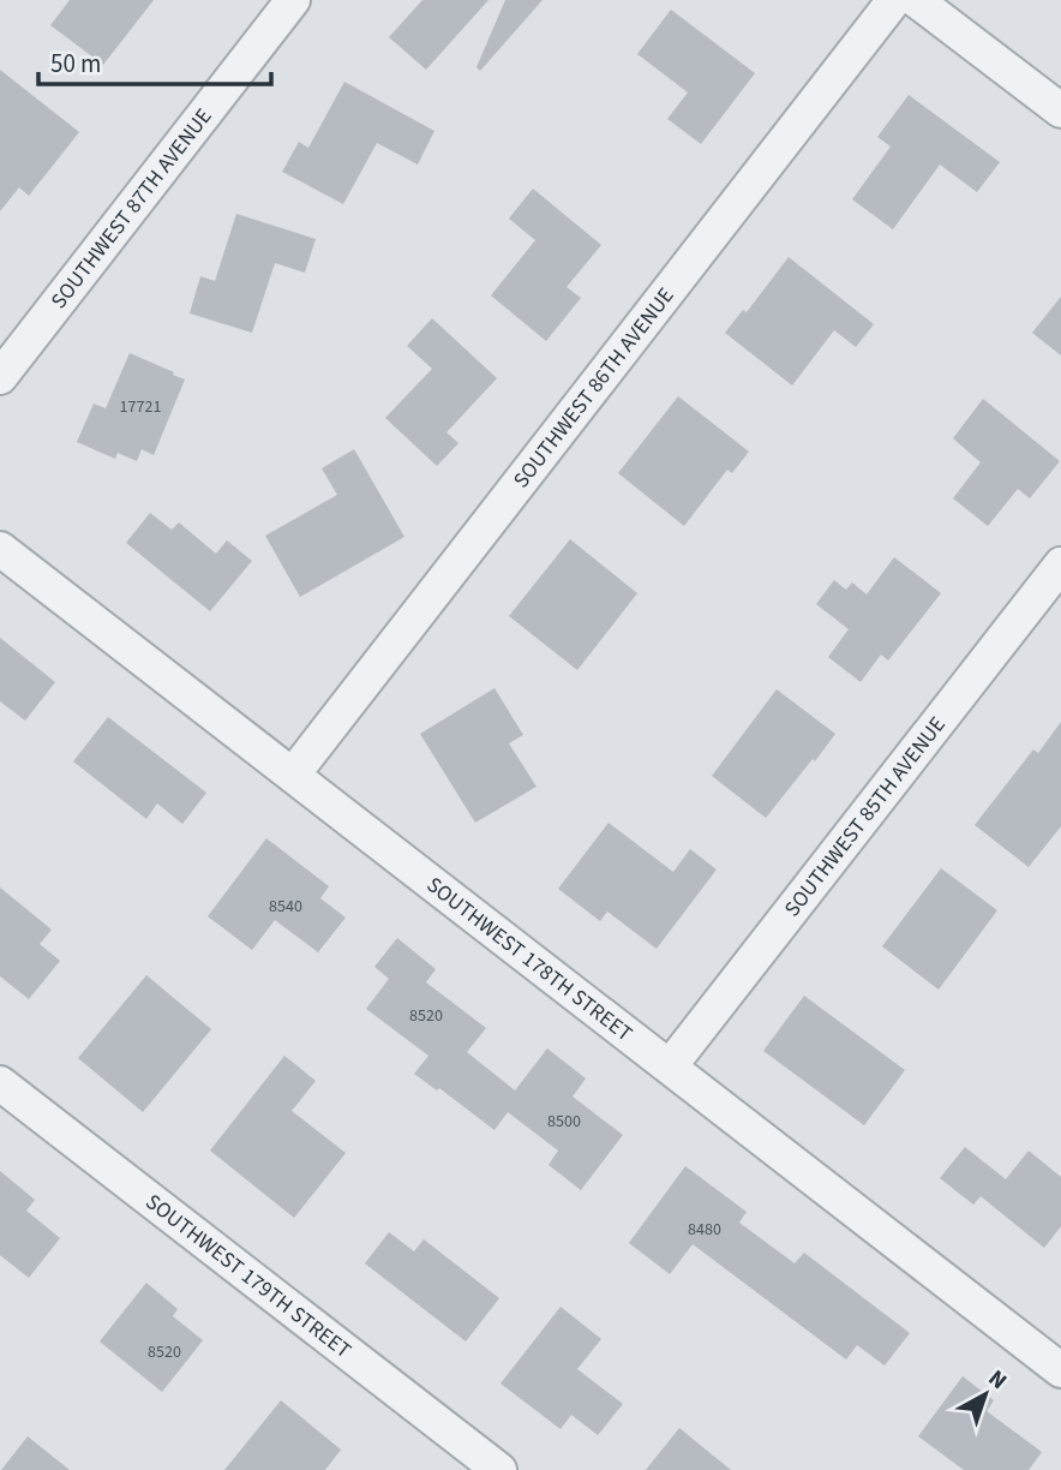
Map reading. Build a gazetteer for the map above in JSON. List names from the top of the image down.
{
  "streets": {
    "street": [
      "SOUTHWEST 87TH AVENUE",
      "SOUTHWEST 86TH AVENUE",
      "SOUTHWEST 85TH AVENUE",
      "SOUTHWEST 178TH STREET",
      "SOUTHWEST 179TH STREET"
    ]
  },
  "crossings": [
    ["SOUTHWEST 86TH AVENUE", "SOUTHWEST 178TH STREET"],
    ["SOUTHWEST 85TH AVENUE", "SOUTHWEST 178TH STREET"]
  ],
  "house_numbers": [
    "17721",
    "8540",
    "8520",
    "8500",
    "8480",
    "8520"
  ],
  "scale_bar": "50 m",
  "north": "top right"
}
